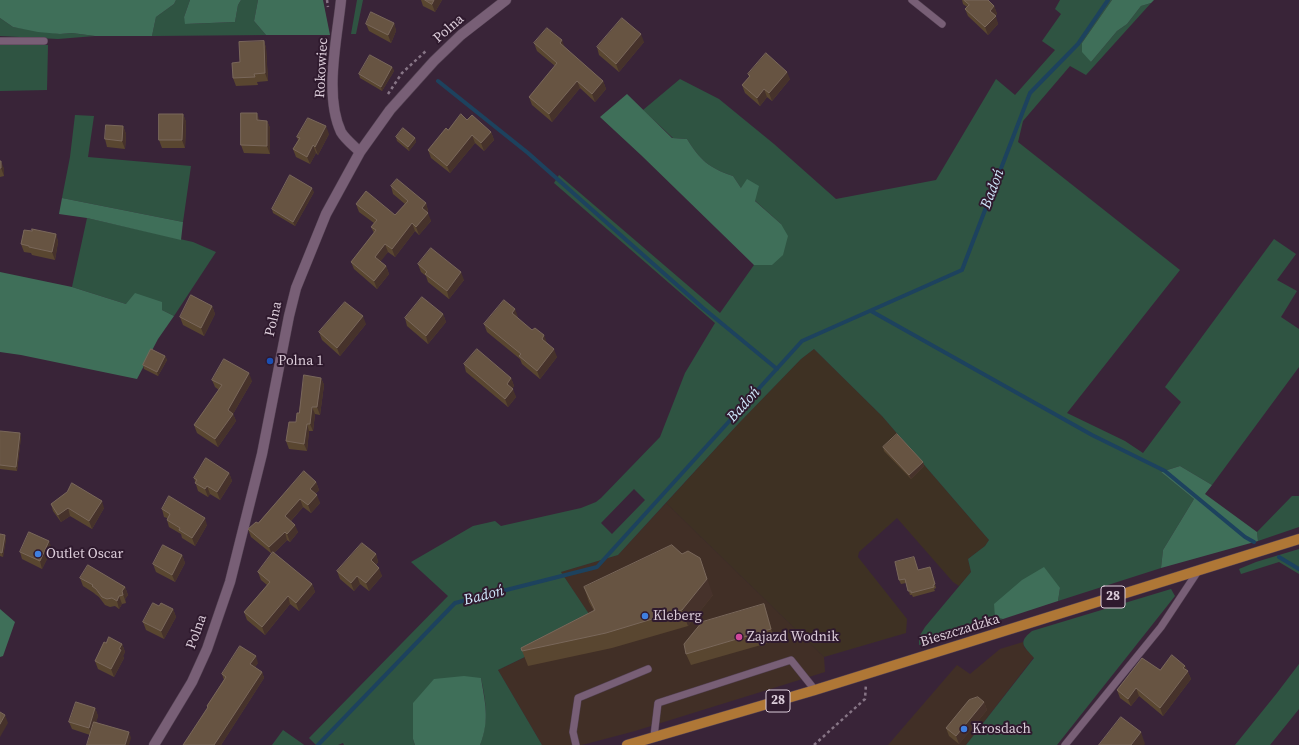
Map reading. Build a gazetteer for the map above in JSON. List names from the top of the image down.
{
  "streets": {
    "main road": ["28", "Bieszczadzka"],
    "street": ["Polna", "Rokowiec"]
  },
  "crossings": [
    ["Polna", "Rokowiec"]
  ],
  "water": ["Badoń"],
  "places": [
    "Polna 1",
    "Outlet Oscar",
    "Kleberg",
    "Zajazd Wodnik",
    "Krosdach"
  ]
}
